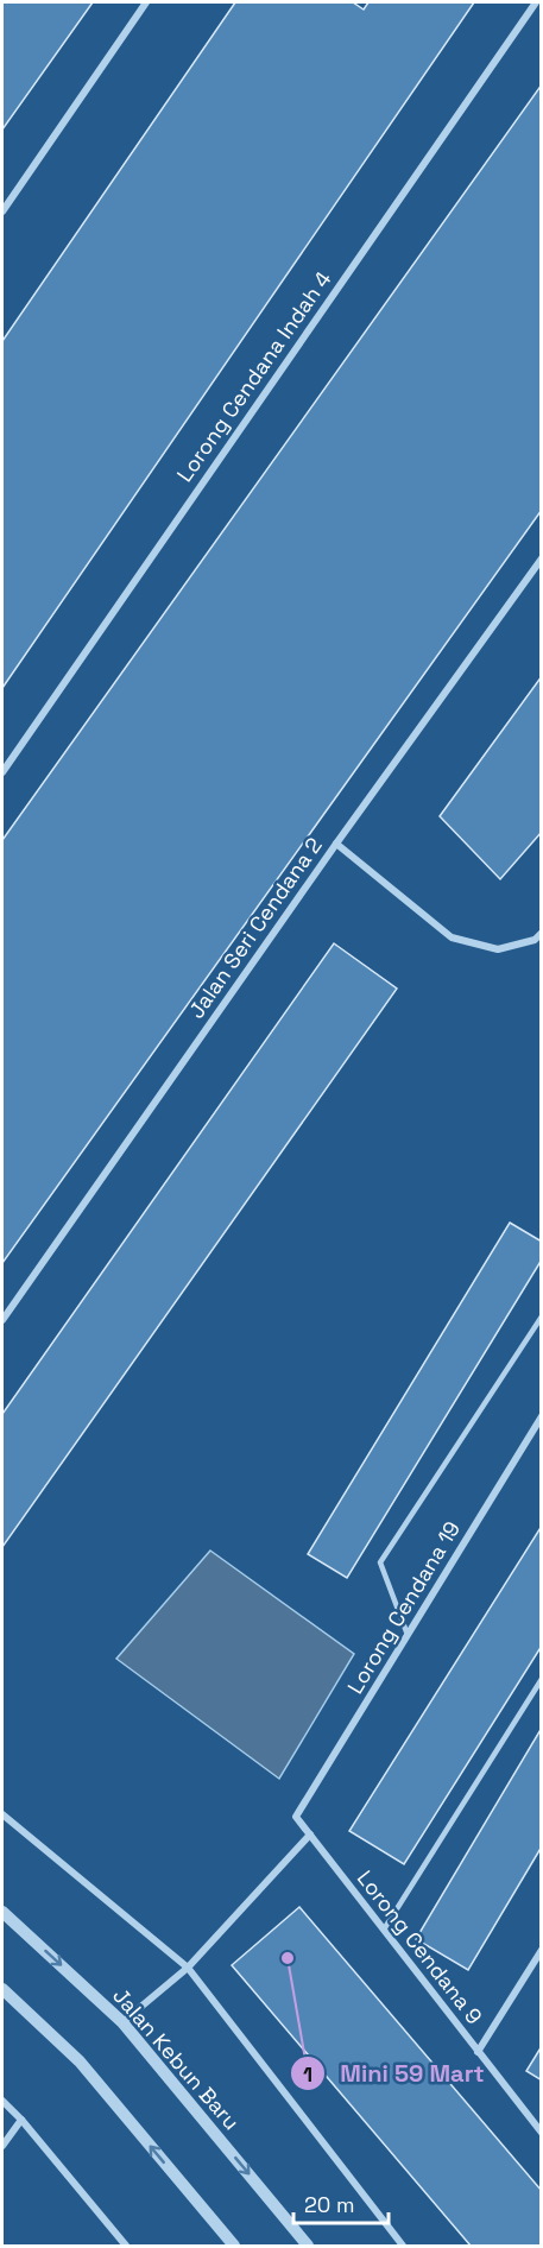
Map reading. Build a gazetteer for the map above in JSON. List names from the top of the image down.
{
  "streets": {
    "street": [
      "Lorong Cendana Indah 4",
      "Jalan Seri Cendana 2",
      "Lorong Cendana 19",
      "Lorong Cendana 9",
      "Jalan Kebun Baru"
    ]
  },
  "crossings": [
    ["Lorong Cendana 19", "Lorong Cendana 9"]
  ],
  "places": ["Mini 59 Mart"],
  "scale_bar": "20 m"
}
